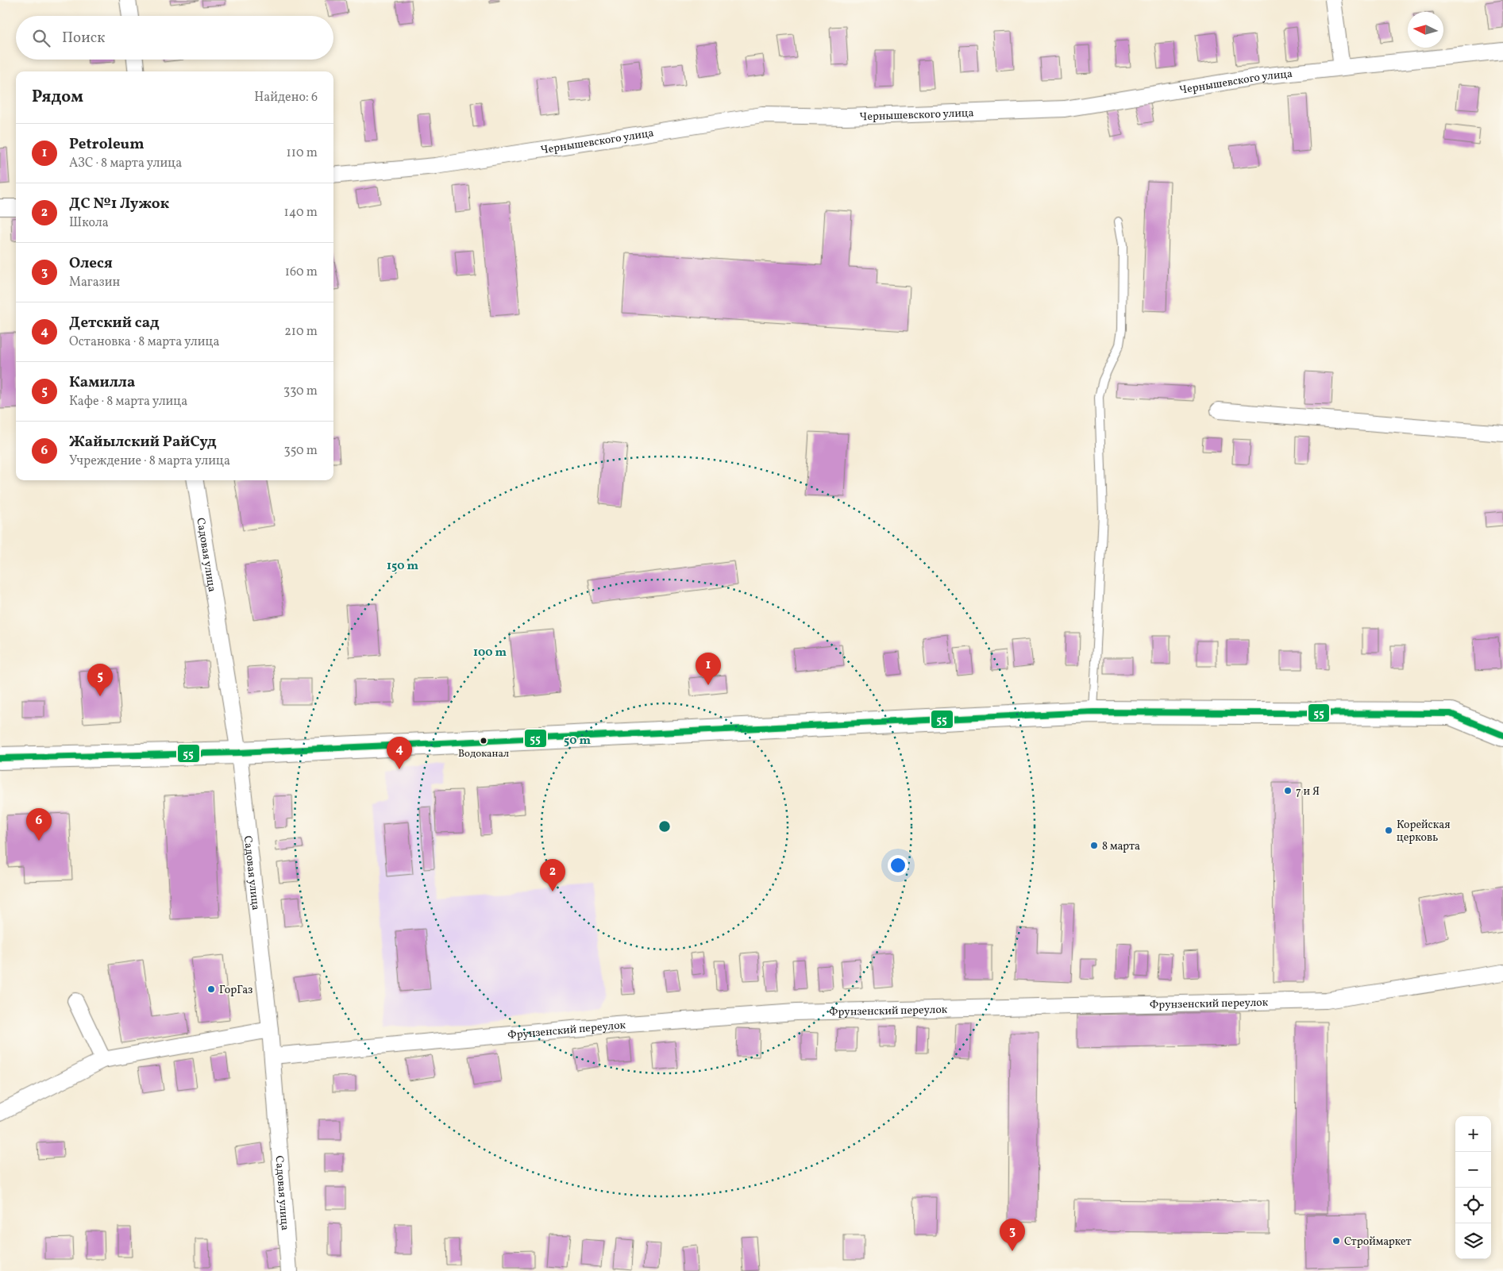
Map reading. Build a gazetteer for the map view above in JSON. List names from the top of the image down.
{
  "streets": {
    "street": ["Чернышевского улица", "Садовая улица", "Фрунзенский переулок"]
  },
  "crossings": [
    ["Садовая улица", "Фрунзенский переулок"]
  ],
  "places": [
    "Водоканал",
    "7 и Я",
    "Корейская церковь",
    "8 марта",
    "ГорГаз",
    "Строймаркет"
  ],
  "lines": ["transit line 55"],
  "north": "left",
  "page": {
    "search": "Поиск",
    "heading": ["Рядом", "Найдено: 6"],
    "list": [
      {
        "mark": "1",
        "name": "Petroleum",
        "note": "АЗС · 8 марта улица",
        "value": "110 m"
      },
      {
        "mark": "2",
        "name": "ДС №1 Лужок",
        "note": "Школа",
        "value": "140 m"
      },
      {
        "mark": "3",
        "name": "Олеся",
        "note": "Магазин",
        "value": "160 m"
      },
      {
        "mark": "4",
        "name": "Детский сад",
        "note": "Остановка · 8 марта улица",
        "value": "210 m"
      },
      {
        "mark": "5",
        "name": "Камилла",
        "note": "Кафе · 8 марта улица",
        "value": "330 m"
      },
      {
        "mark": "6",
        "name": "Жайылский РайСуд",
        "note": "Учреждение · 8 марта улица",
        "value": "350 m"
      }
    ],
    "pins": [
      "1",
      "5",
      "4",
      "6",
      "2",
      "3"
    ],
    "map_buttons": ["+", "−"]
  },
  "rings": ["150 m", "100 m", "50 m"]
}
